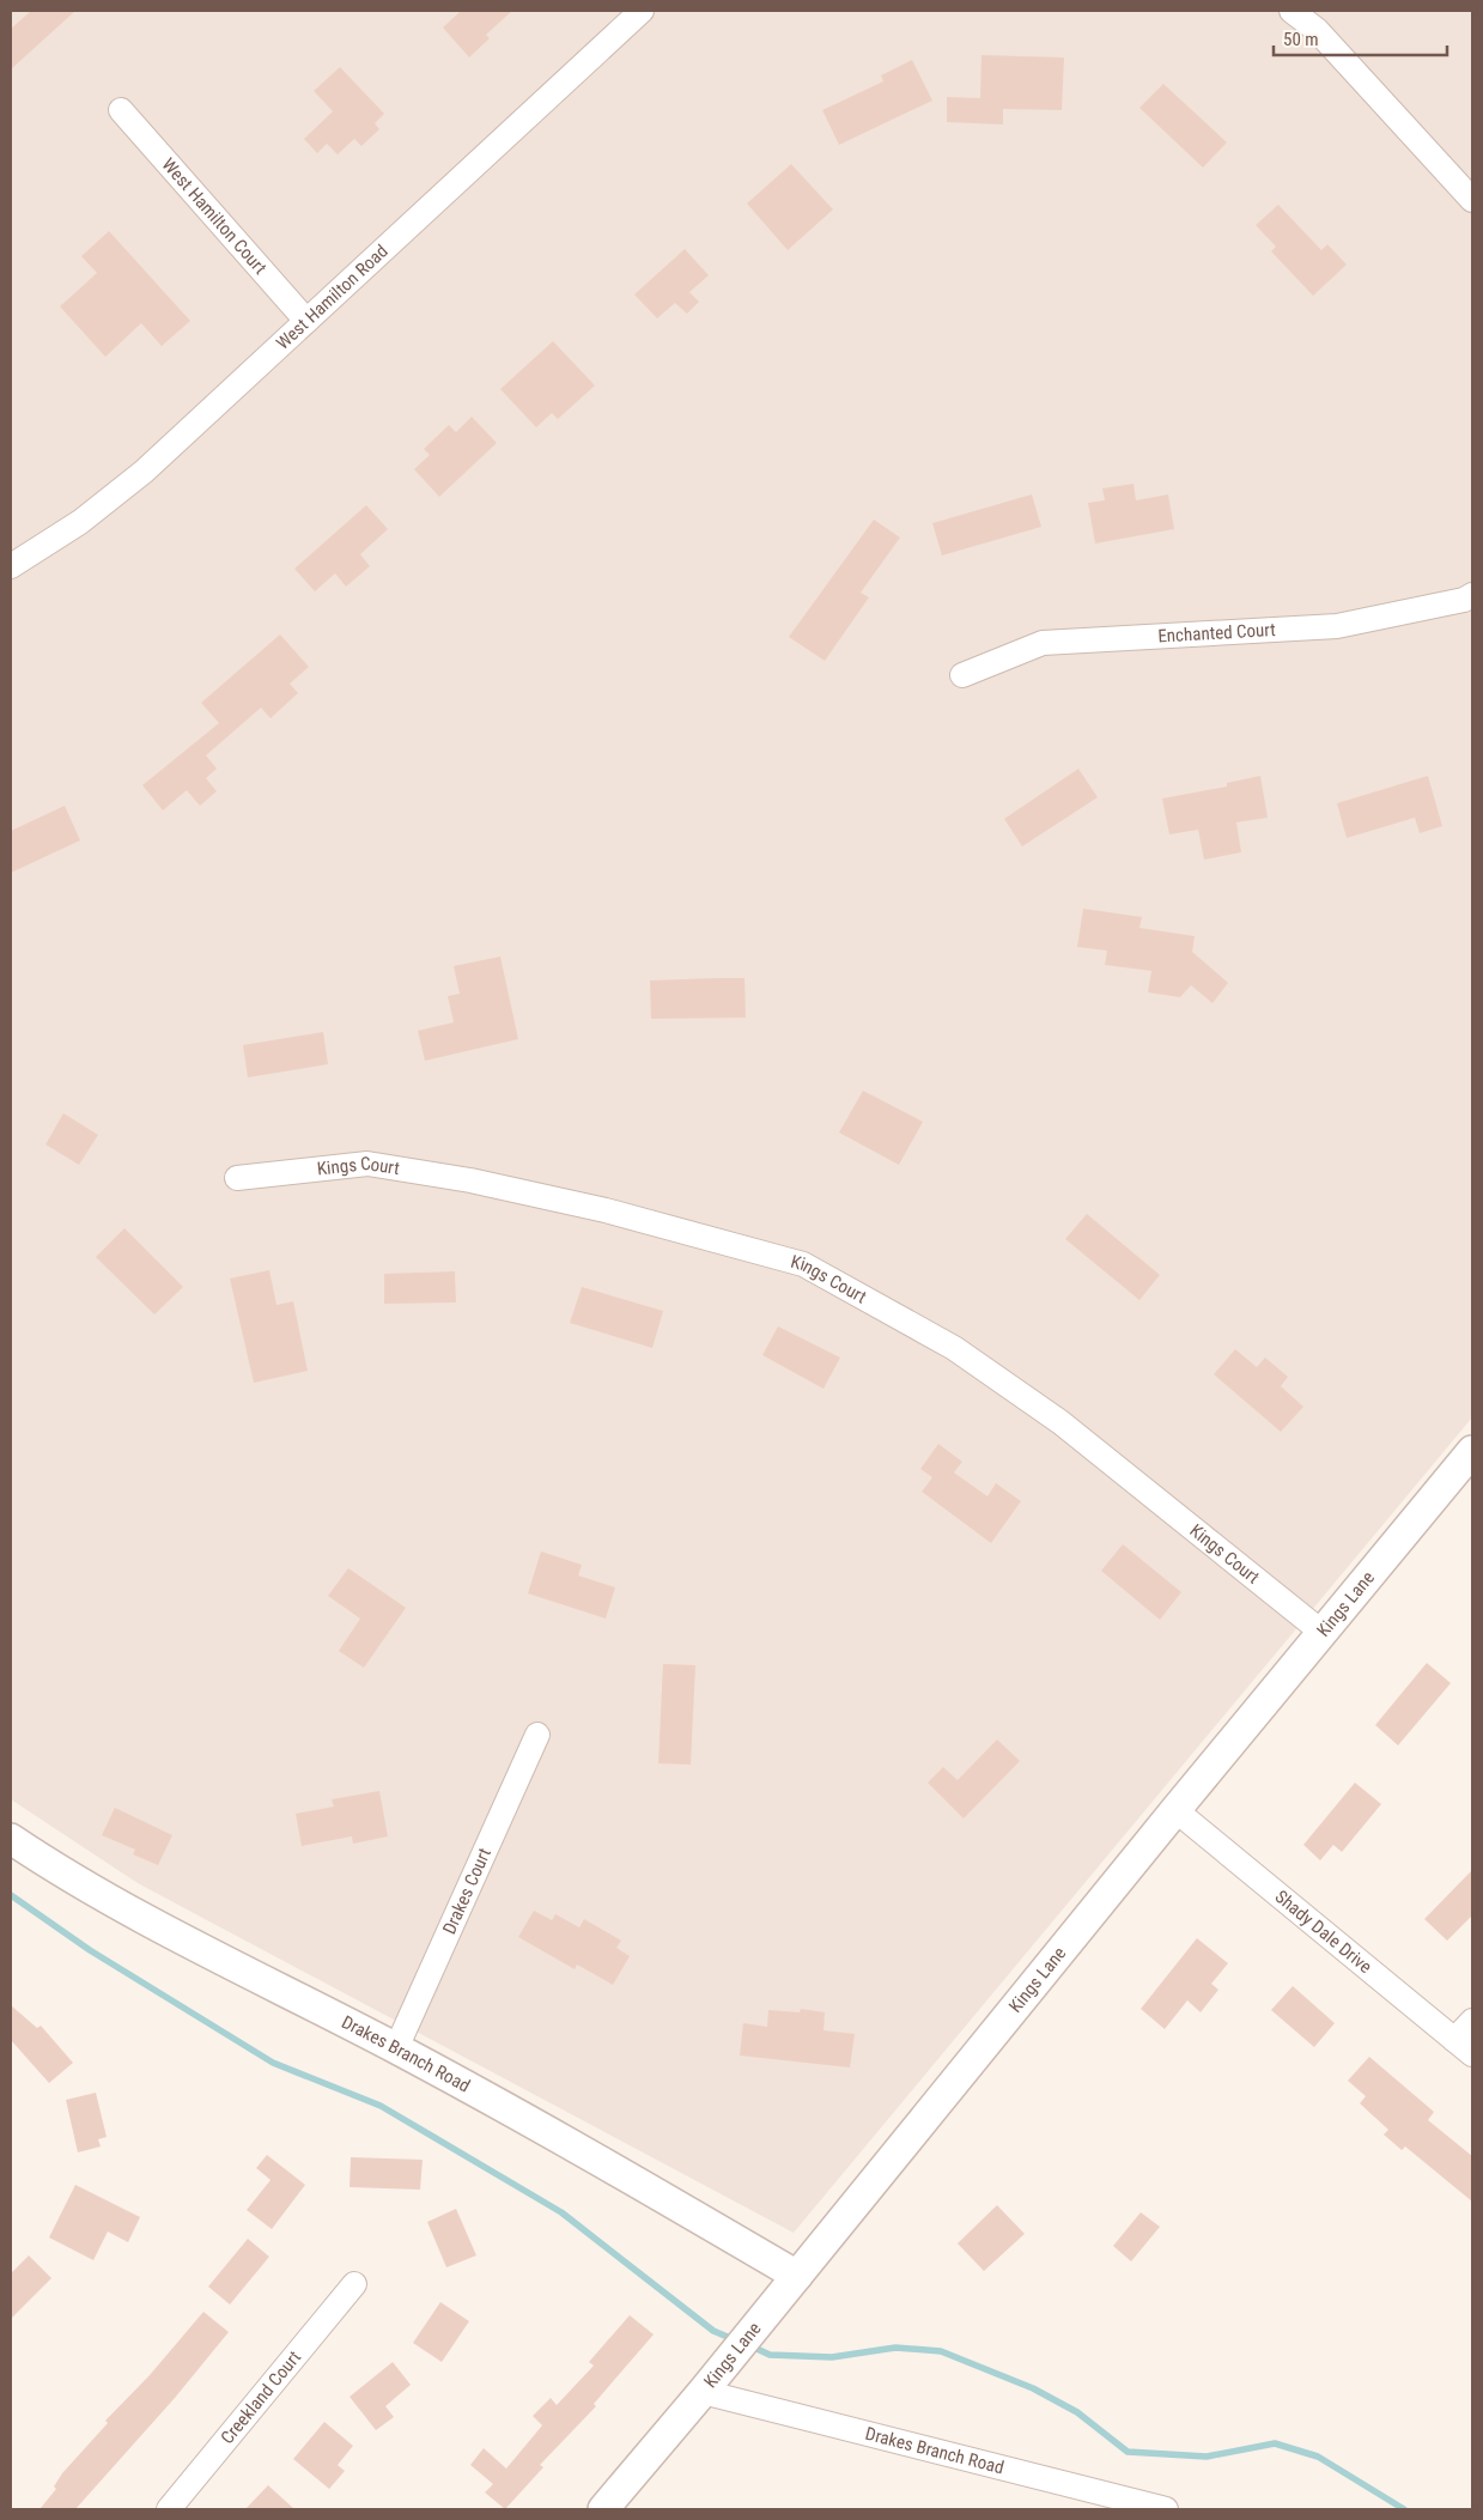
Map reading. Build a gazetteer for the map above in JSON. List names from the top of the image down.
{
  "streets": {
    "street": [
      "West Hamilton Court",
      "West Hamilton Road",
      "Enchanted Court",
      "Kings Court",
      "Kings Lane",
      "Drakes Court",
      "Shady Dale Drive",
      "Drakes Branch Road",
      "Creekland Court"
    ]
  },
  "crossings": [
    ["West Hamilton Court", "West Hamilton Road"],
    ["Kings Court", "Kings Lane"],
    ["Kings Lane", "Shady Dale Drive"],
    ["Kings Lane", "Drakes Branch Road"],
    ["Drakes Court", "Drakes Branch Road"]
  ],
  "scale_bar": "50 m"
}
